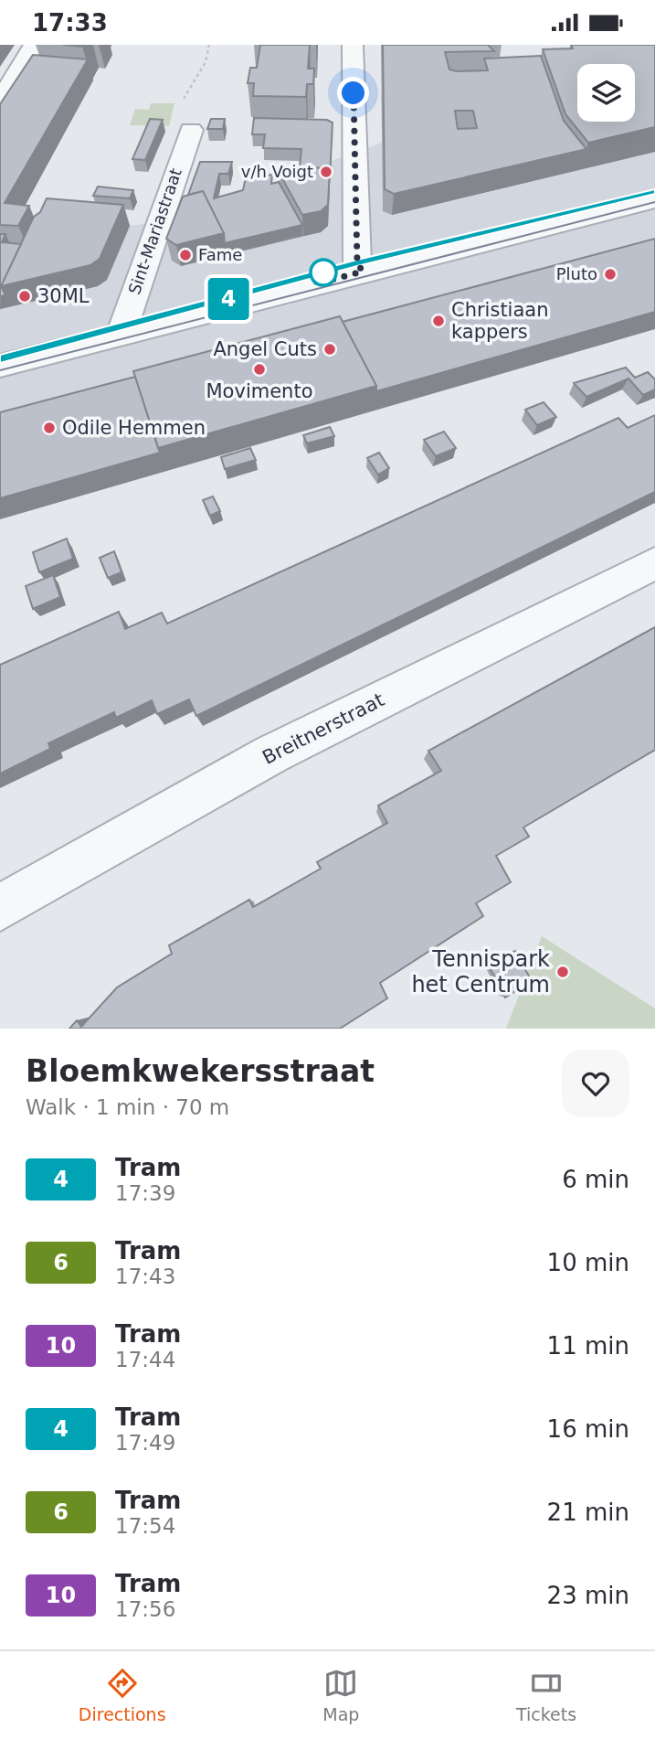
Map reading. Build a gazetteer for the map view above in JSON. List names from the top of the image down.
{
  "streets": {
    "street": ["Sint-Mariastraat", "Breitnerstraat"]
  },
  "places": [
    "v/h Voigt",
    "Fame",
    "Pluto",
    "30ML",
    "Christiaan kappers",
    "Angel Cuts",
    "Movimento",
    "Odile Hemmen",
    "Tennispark het Centrum"
  ],
  "lines": ["tram line 4"],
  "page": {
    "status": "17:33",
    "on_map": "4",
    "heading": ["Bloemkwekersstraat", "Walk · 1 min · 70 m"],
    "list": [
      {
        "mark": "4",
        "name": "Tram",
        "note": "17:39",
        "value": "6 min"
      },
      {
        "mark": "6",
        "name": "Tram",
        "note": "17:43",
        "value": "10 min"
      },
      {
        "mark": "10",
        "name": "Tram",
        "note": "17:44",
        "value": "11 min"
      },
      {
        "mark": "4",
        "name": "Tram",
        "note": "17:49",
        "value": "16 min"
      },
      {
        "mark": "6",
        "name": "Tram",
        "note": "17:54",
        "value": "21 min"
      },
      {
        "mark": "10",
        "name": "Tram",
        "note": "17:56",
        "value": "23 min"
      }
    ],
    "tabs": ["Directions", "Map", "Tickets"]
  }
}
